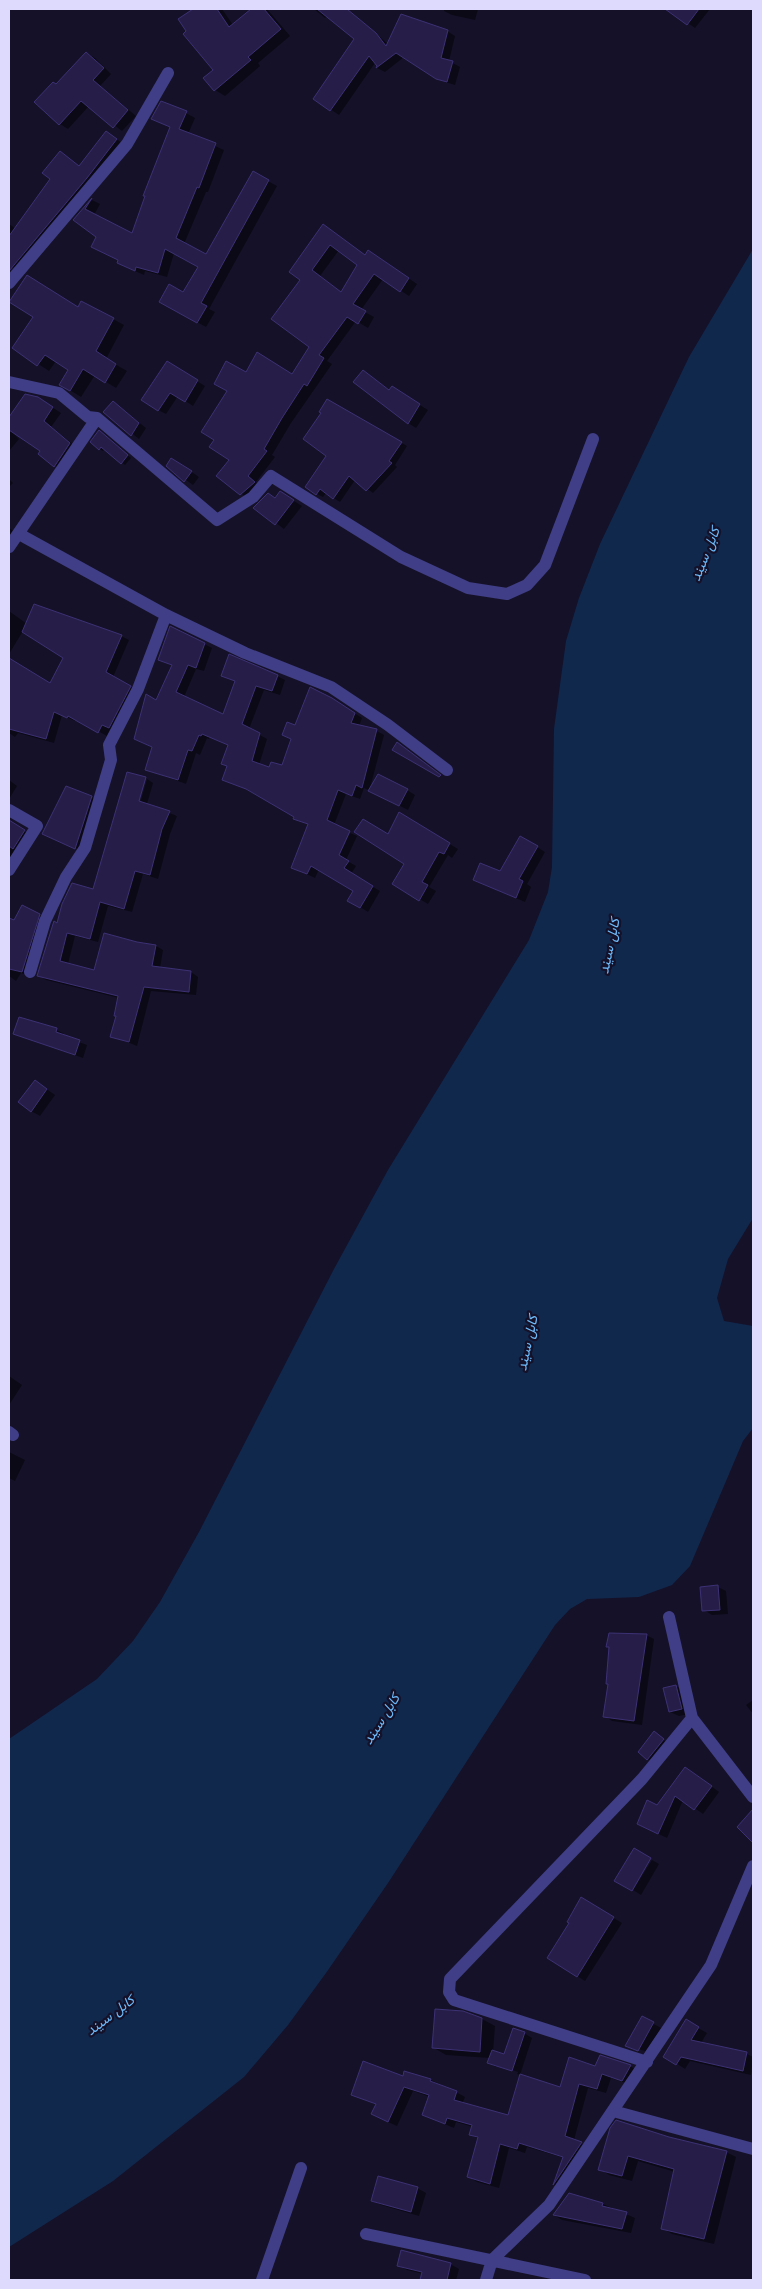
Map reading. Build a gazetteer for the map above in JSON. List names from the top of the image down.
{
  "water": ["کابل سيند"]
}
